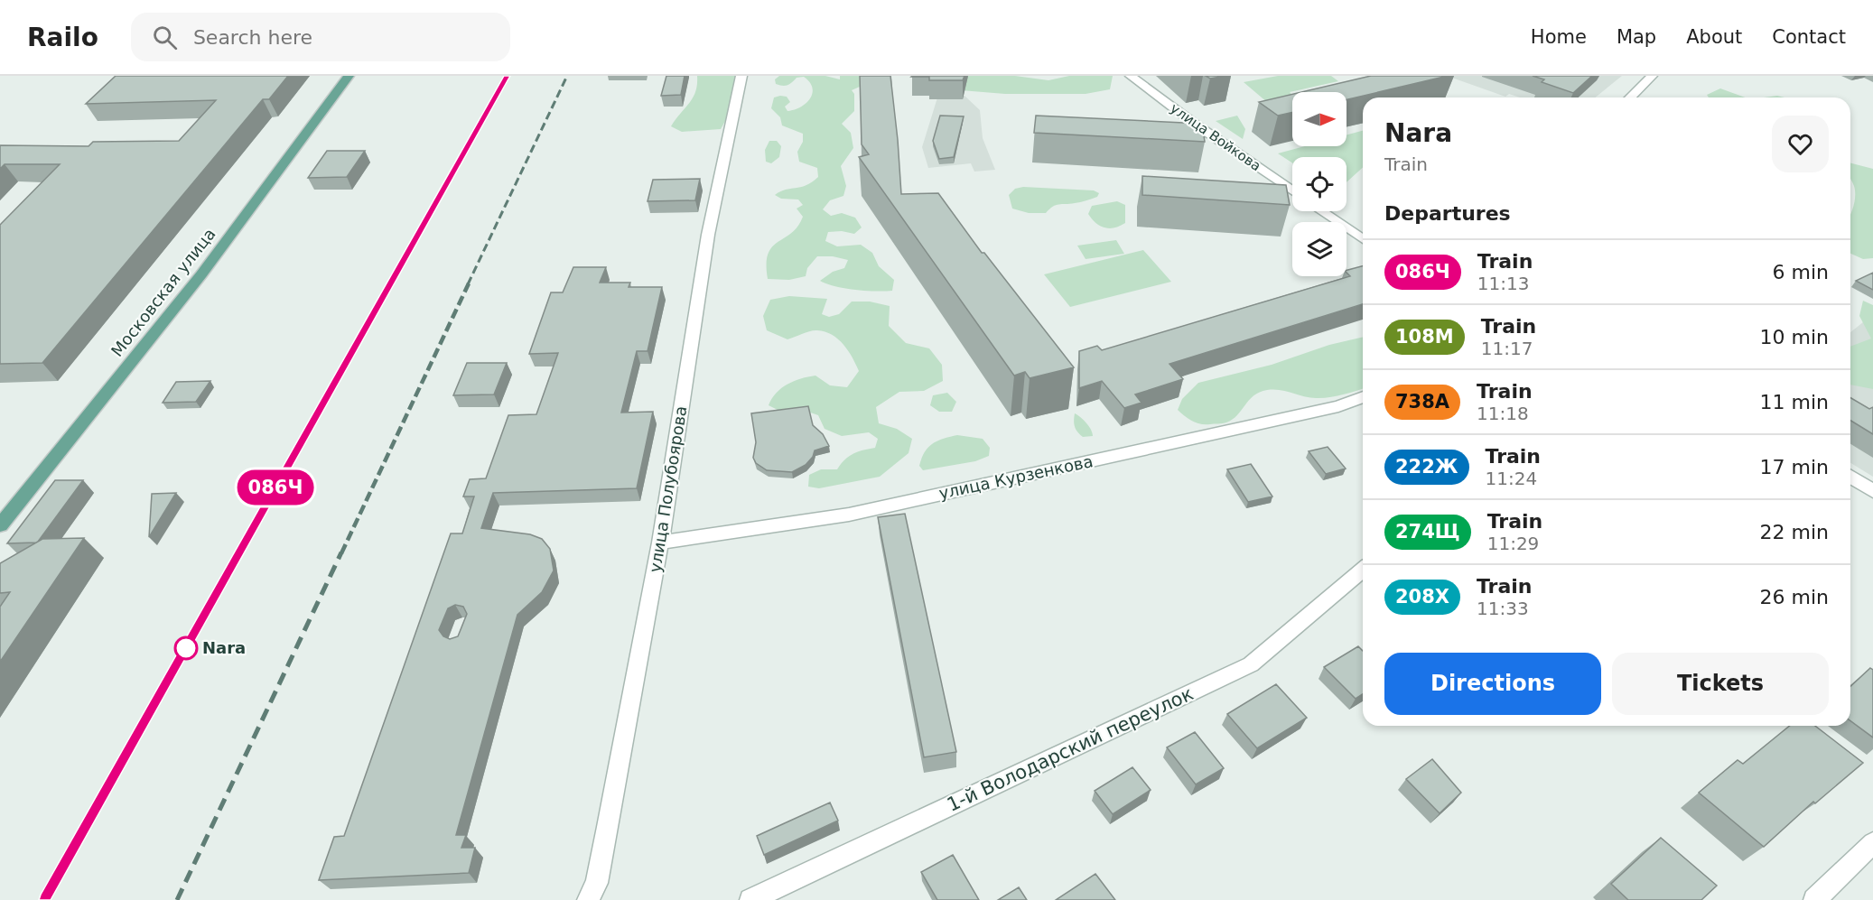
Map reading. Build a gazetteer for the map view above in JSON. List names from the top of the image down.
{
  "streets": {
    "main road": ["Московская улица"],
    "street": [
      "улица Войкова",
      "улица Курзенкова",
      "улица Полубоярова",
      "1-й Володарский переулок"
    ]
  },
  "crossings": [
    ["улица Курзенкова", "улица Полубоярова"]
  ],
  "places": ["Nara"],
  "north": "right",
  "page": {
    "header": "Railo",
    "search": "Search here",
    "nav": [
      "Home",
      "Map",
      "About",
      "Contact"
    ],
    "on_map": "086Ч",
    "heading": [
      ["Nara", "Train"],
      "Departures"
    ],
    "list": [
      {
        "mark": "086Ч",
        "name": "Train",
        "note": "11:13",
        "value": "6 min"
      },
      {
        "mark": "108М",
        "name": "Train",
        "note": "11:17",
        "value": "10 min"
      },
      {
        "mark": "738А",
        "name": "Train",
        "note": "11:18",
        "value": "11 min"
      },
      {
        "mark": "222Ж",
        "name": "Train",
        "note": "11:24",
        "value": "17 min"
      },
      {
        "mark": "274Щ",
        "name": "Train",
        "note": "11:29",
        "value": "22 min"
      },
      {
        "mark": "208Х",
        "name": "Train",
        "note": "11:33",
        "value": "26 min"
      }
    ],
    "buttons": ["Directions", "Tickets"]
  }
}
